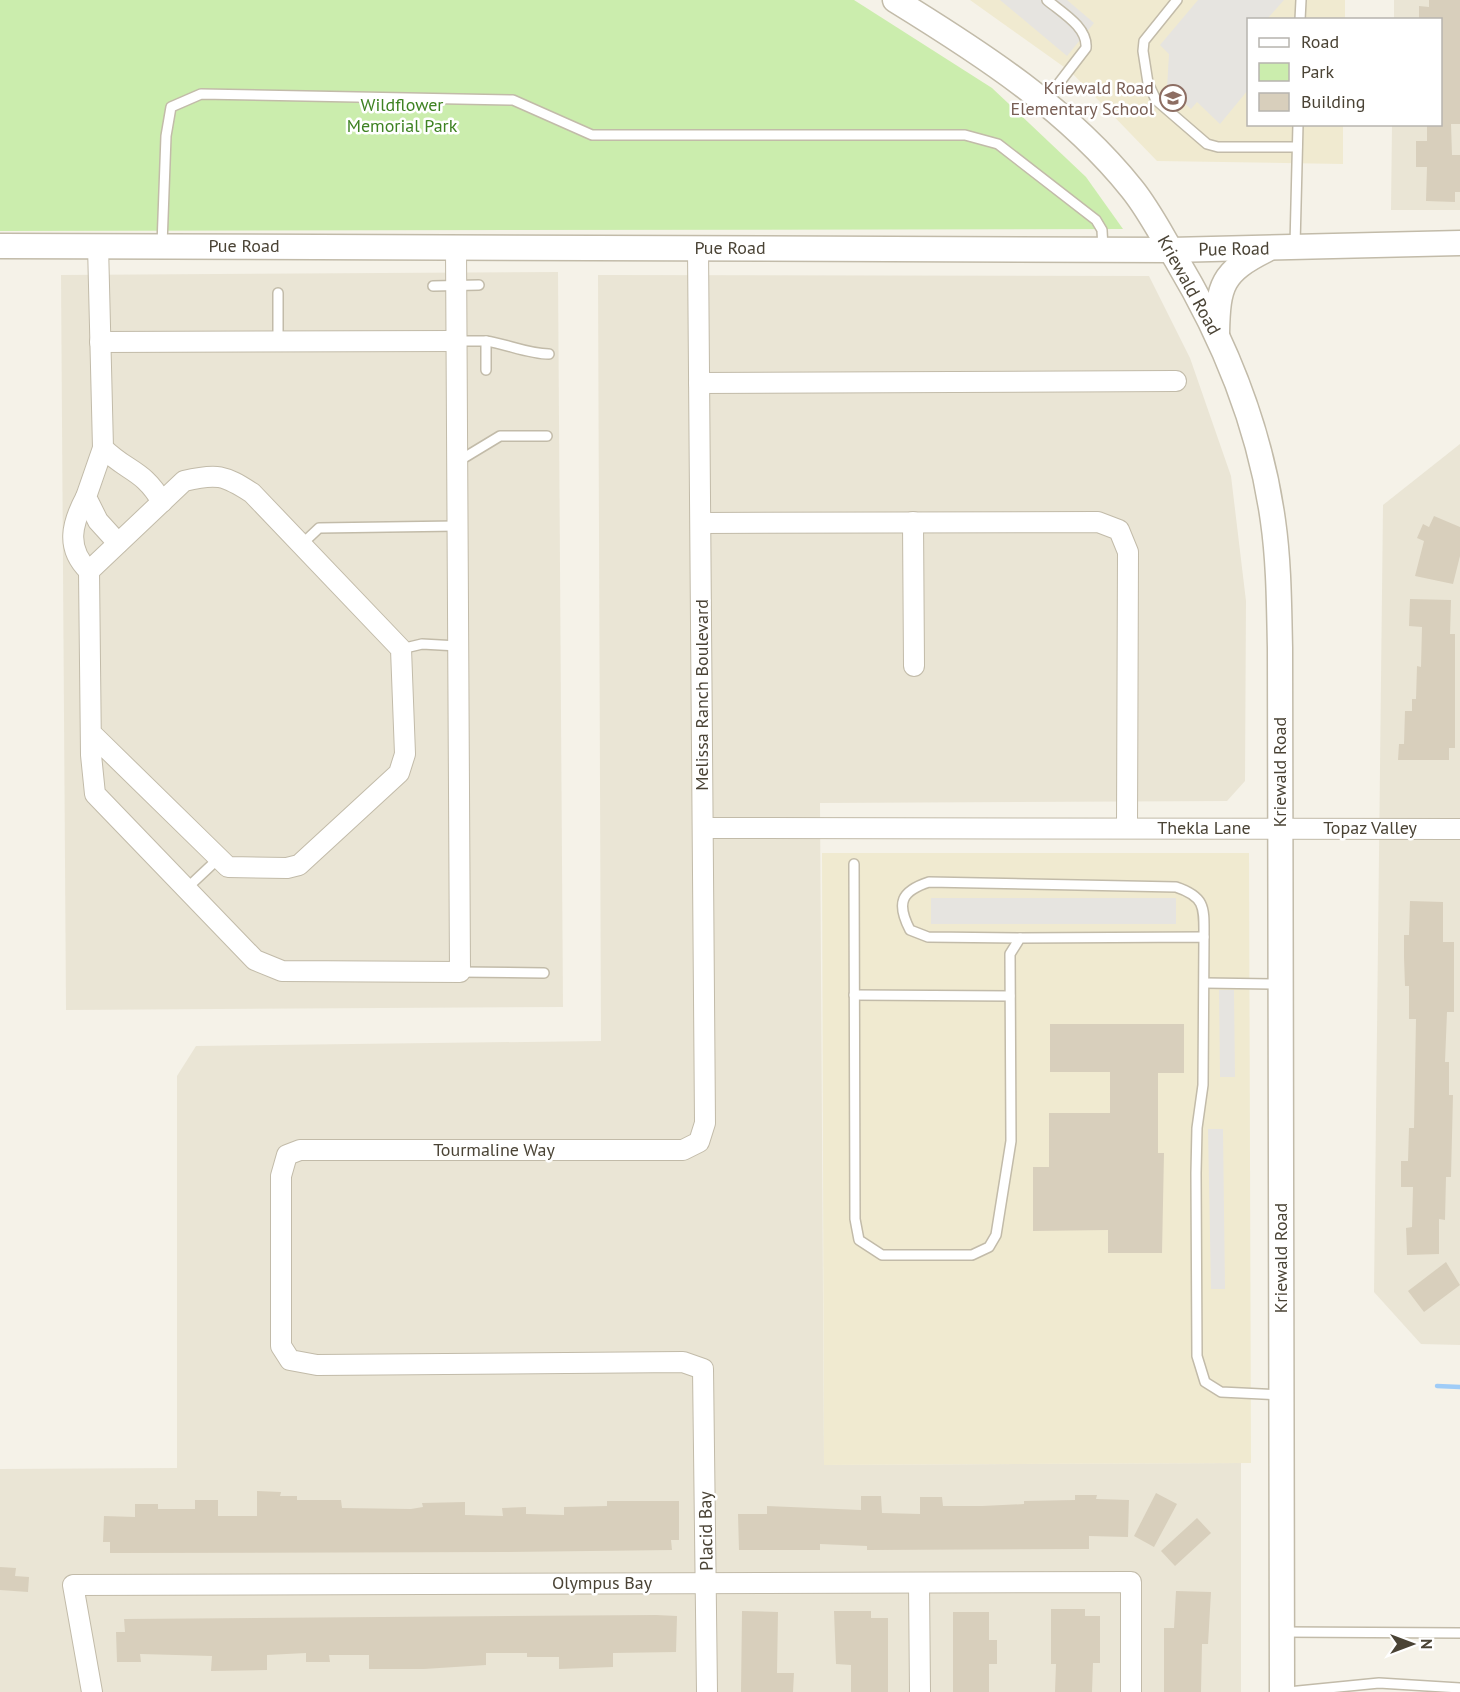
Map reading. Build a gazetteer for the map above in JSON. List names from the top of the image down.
{
  "streets": {
    "street": [
      "Pue Road",
      "Kriewald Road",
      "Melissa Ranch Boulevard",
      "Thekla Lane",
      "Topaz Valley",
      "Tourmaline Way",
      "Placid Bay",
      "Olympus Bay"
    ]
  },
  "crossings": [
    ["Pue Road", "Kriewald Road"],
    ["Pue Road", "Melissa Ranch Boulevard"],
    ["Kriewald Road", "Thekla Lane"],
    ["Kriewald Road", "Topaz Valley"],
    ["Melissa Ranch Boulevard", "Thekla Lane"],
    ["Melissa Ranch Boulevard", "Tourmaline Way"],
    ["Thekla Lane", "Topaz Valley"],
    ["Tourmaline Way", "Placid Bay"],
    ["Placid Bay", "Olympus Bay"]
  ],
  "parks": ["Wildflower Memorial Park"],
  "places": {
    "school or university": ["Kriewald Road Elementary School"]
  },
  "legend": ["Road", "Park", "Building"],
  "north": "right"
}
